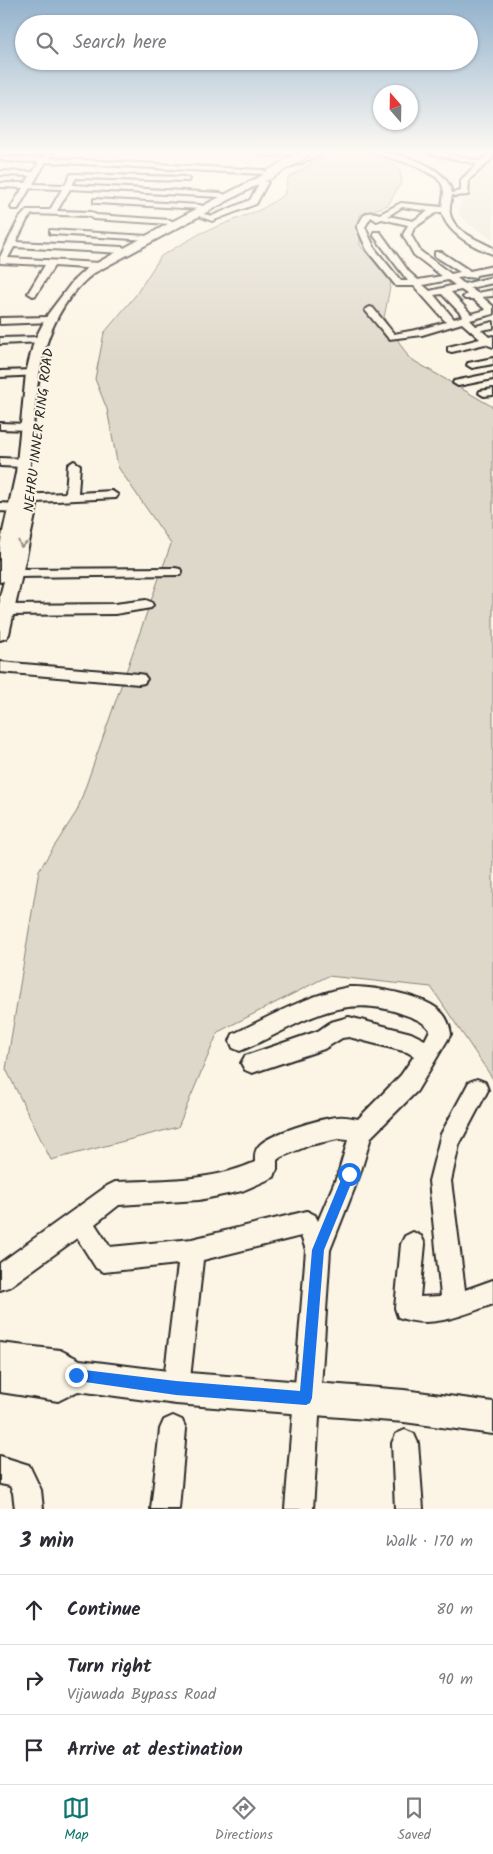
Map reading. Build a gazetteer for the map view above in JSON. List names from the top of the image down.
{
  "streets": {
    "main road": ["NEHRU INNER RING ROAD"]
  },
  "north": "top",
  "page": {
    "search": "Search here",
    "heading": ["3 min", "Walk · 170 m"],
    "list": [
      ["Continue", "80 m"],
      ["Turn right", "Vijawada Bypass Road", "90 m"],
      "Arrive at destination"
    ],
    "nav": ["Map", "Directions", "Saved"]
  }
}
